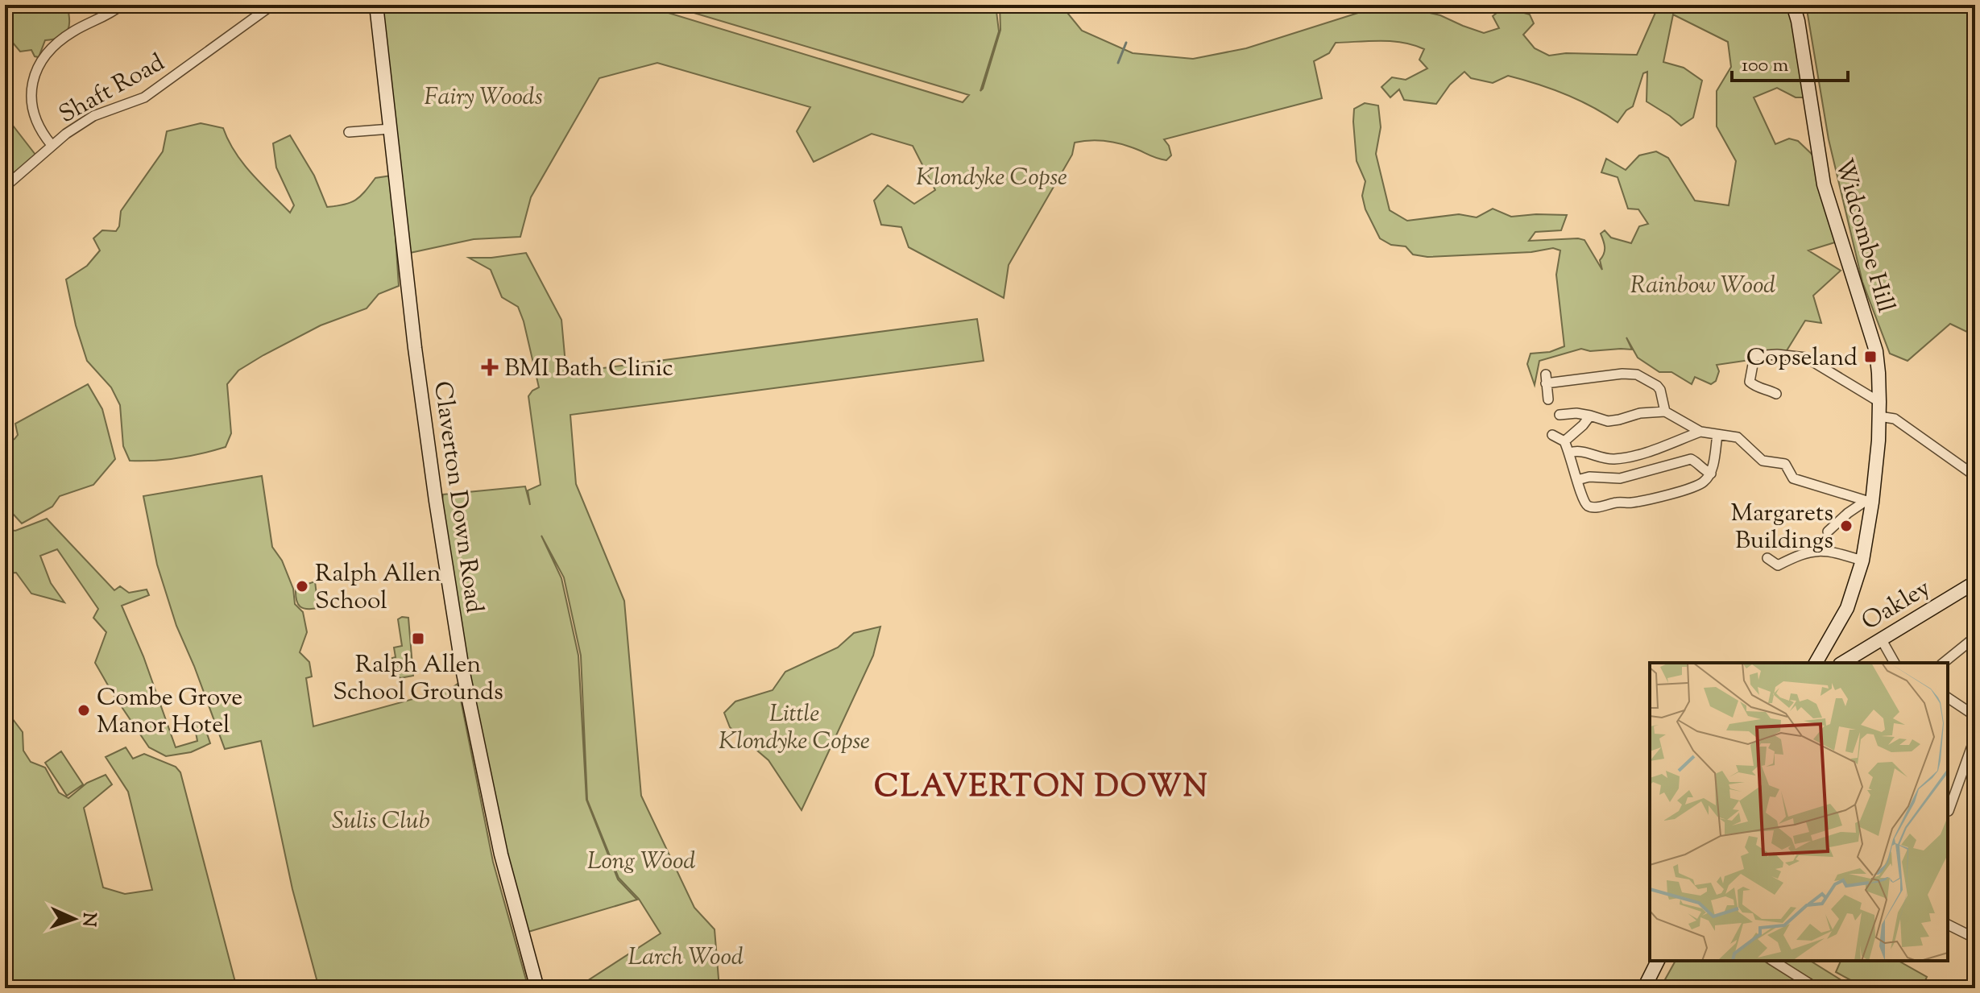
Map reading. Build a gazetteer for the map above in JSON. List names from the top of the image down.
{
  "streets": {
    "street": [
      "Shaft Road",
      "Widcombe Hill",
      "Claverton Down Road",
      "Oakley"
    ]
  },
  "districts": ["CLAVERTON DOWN"],
  "parks": [
    "Fairy Woods",
    "Klondyke Copse",
    "Rainbow Wood",
    "Little Klondyke Copse",
    "Sulis Club",
    "Long Wood",
    "Larch Wood"
  ],
  "places": {
    "transit": ["Copseland", "Ralph Allen School Grounds"],
    "health": ["BMI Bath Clinic"],
    "other": ["Margarets Buildings", "Ralph Allen School", "Combe Grove Manor Hotel"]
  },
  "scale_bar": "100 m",
  "north": "right"
}
